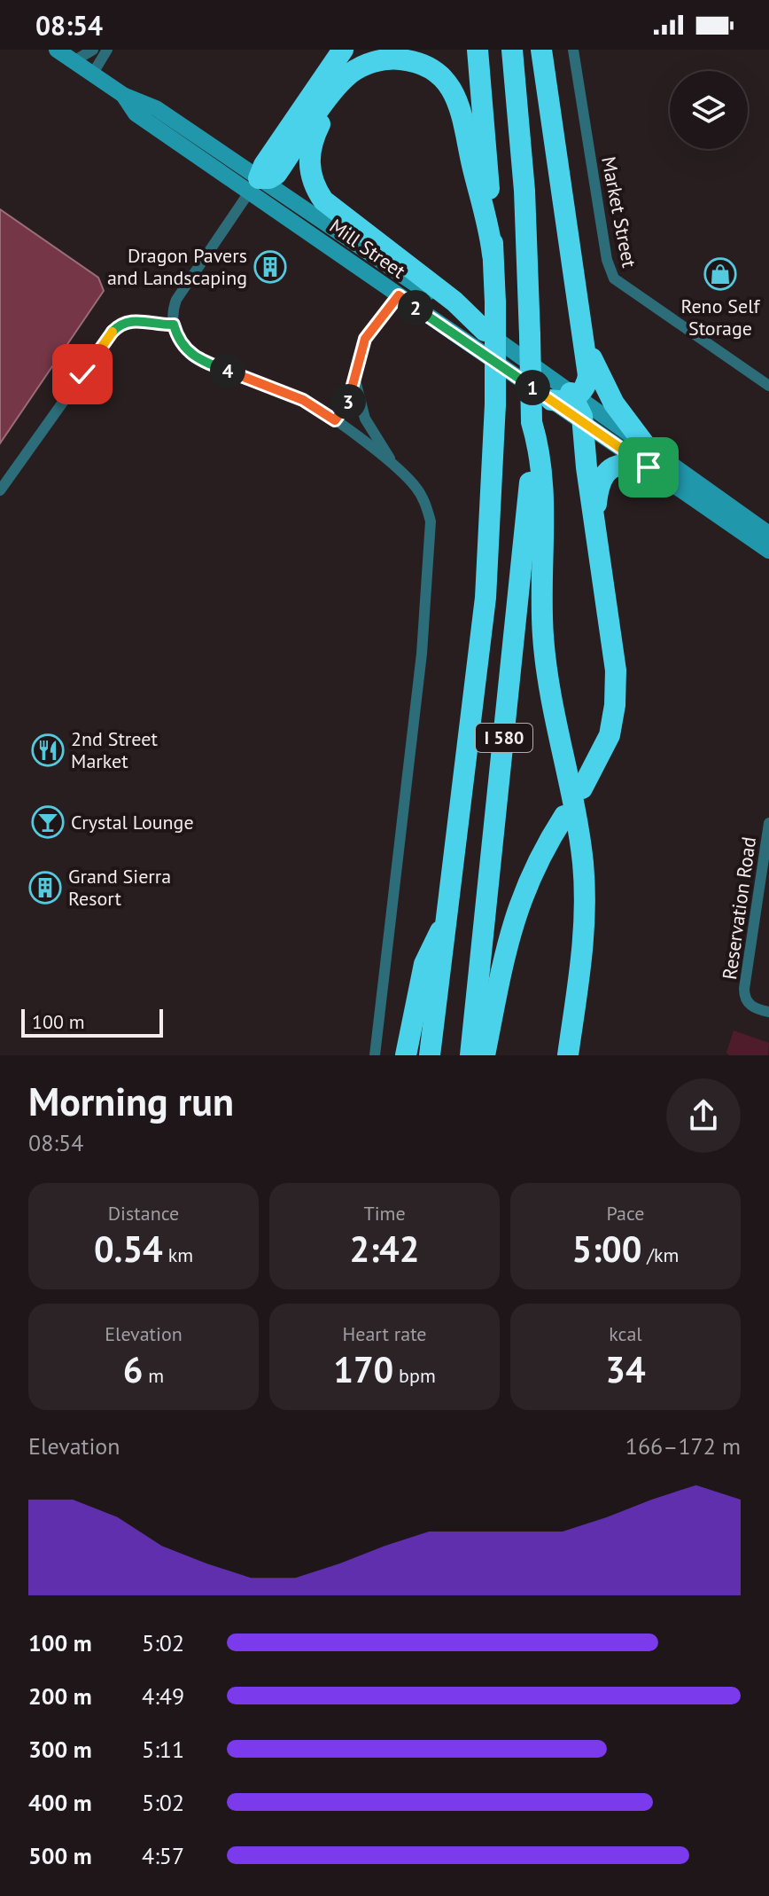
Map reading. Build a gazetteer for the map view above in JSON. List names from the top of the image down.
{
  "streets": {
    "highway": ["I 580"],
    "main road": ["Mill Street"],
    "street": ["Market Street", "Reservation Road"]
  },
  "places": {
    "building": ["Dragon Pavers and Landscaping", "Grand Sierra Resort"],
    "shop": ["Reno Self Storage"],
    "restaurant": ["2nd Street Market"],
    "bar": ["Crystal Lounge"]
  },
  "scale_bar": "100 m",
  "page": {
    "status": "08:54",
    "pins": [
      "2",
      "4",
      "1",
      "3"
    ],
    "scale": "100 m",
    "heading": ["Morning run", "08:54"],
    "stats": [
      ["Distance", "0.54 km"],
      ["Time", "2:42"],
      ["Pace", "5:00 /km"],
      ["Elevation", "6 m"],
      ["Heart rate", "170 bpm"],
      ["kcal", "34"]
    ],
    "chart": ["Elevation", "166–172 m"],
    "list": [
      {
        "name": "100 m",
        "note": "5:02"
      },
      {
        "name": "200 m",
        "note": "4:49"
      },
      {
        "name": "300 m",
        "note": "5:11"
      },
      {
        "name": "400 m",
        "note": "5:02"
      },
      {
        "name": "500 m",
        "note": "4:57"
      }
    ]
  }
}
